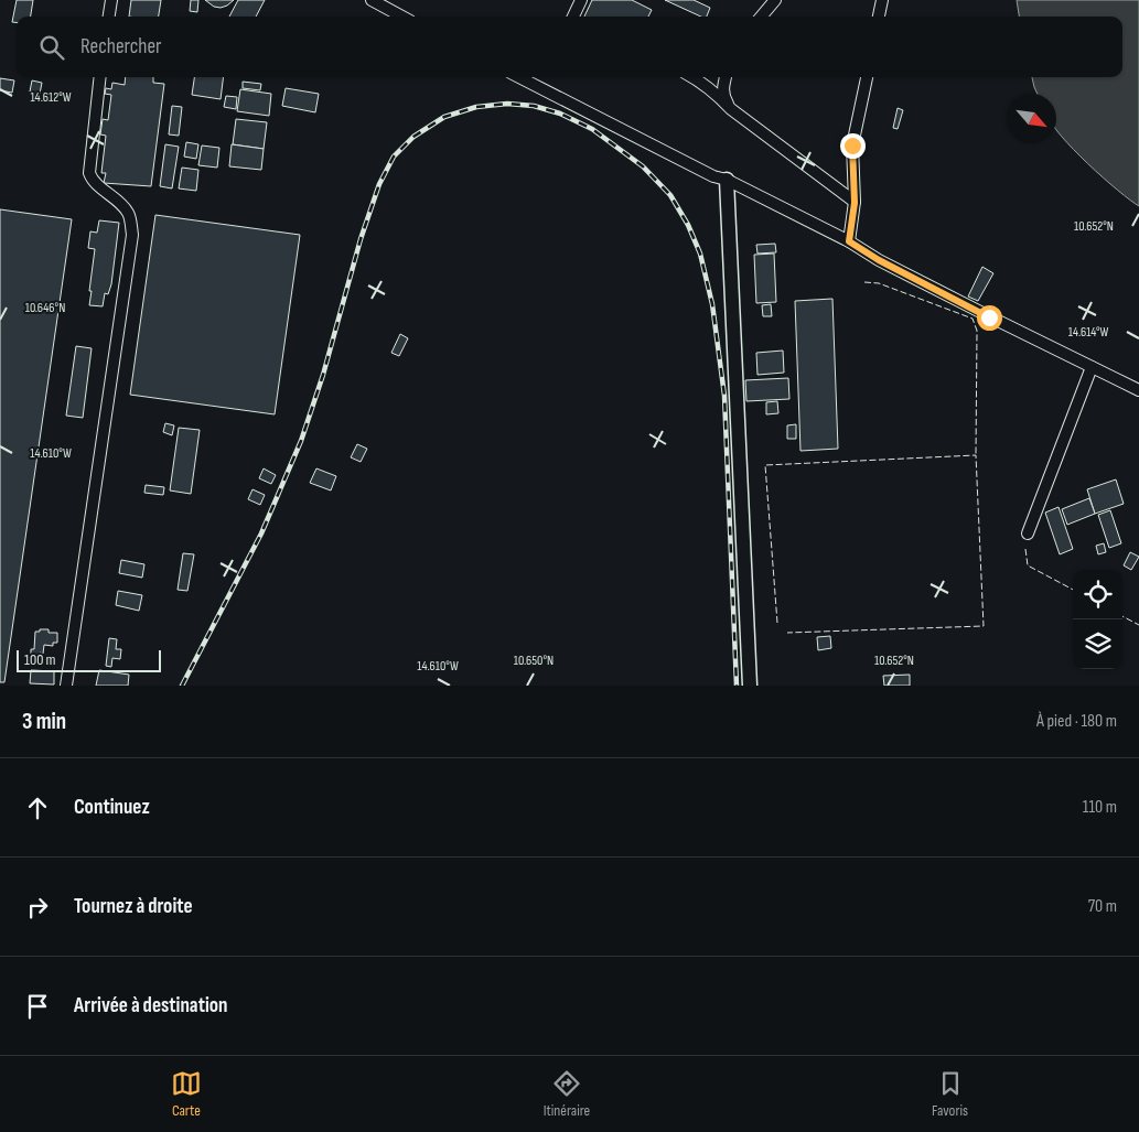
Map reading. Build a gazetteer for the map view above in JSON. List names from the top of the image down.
{
  "scale_bar": "100 m",
  "north": "bottom right",
  "page": {
    "search": "Rechercher",
    "scale": "100 m",
    "heading": ["3 min", "À pied · 180 m"],
    "list": [
      ["Continuez", "110 m"],
      ["Tournez à droite", "70 m"],
      "Arrivée à destination"
    ],
    "nav": ["Carte", "Itinéraire", "Favoris"]
  },
  "coordinates": [
    "14.612°W",
    "10.652°N",
    "10.646°N",
    "14.614°W",
    "14.610°W",
    "10.650°N"
  ]
}
